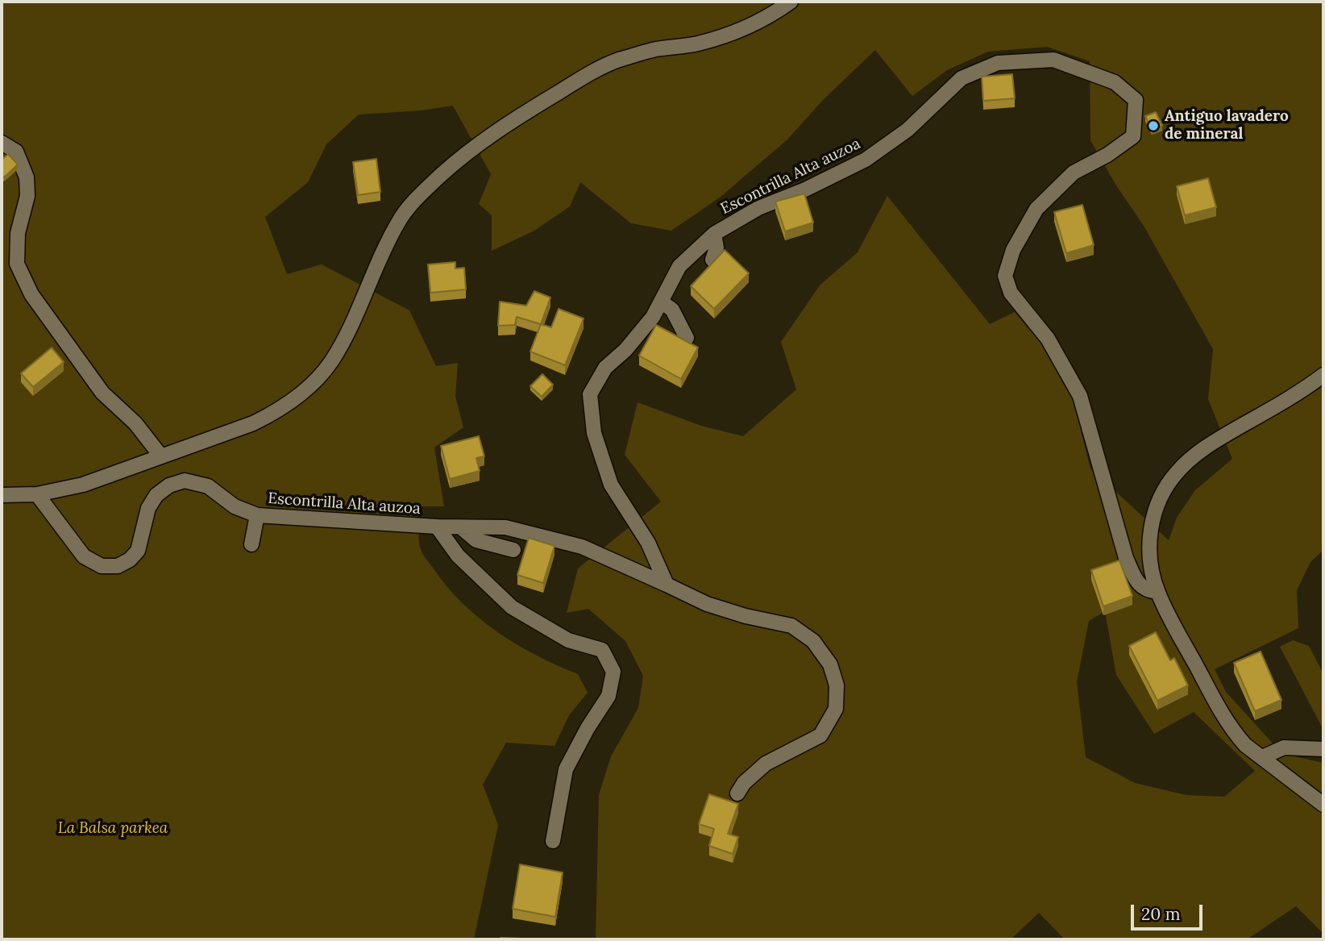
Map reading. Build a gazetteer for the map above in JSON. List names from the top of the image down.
{
  "streets": {
    "street": ["Escontrilla Alta auzoa"]
  },
  "parks": ["La Balsa parkea"],
  "places": ["Antiguo lavadero de mineral"],
  "scale_bar": "20 m"
}
